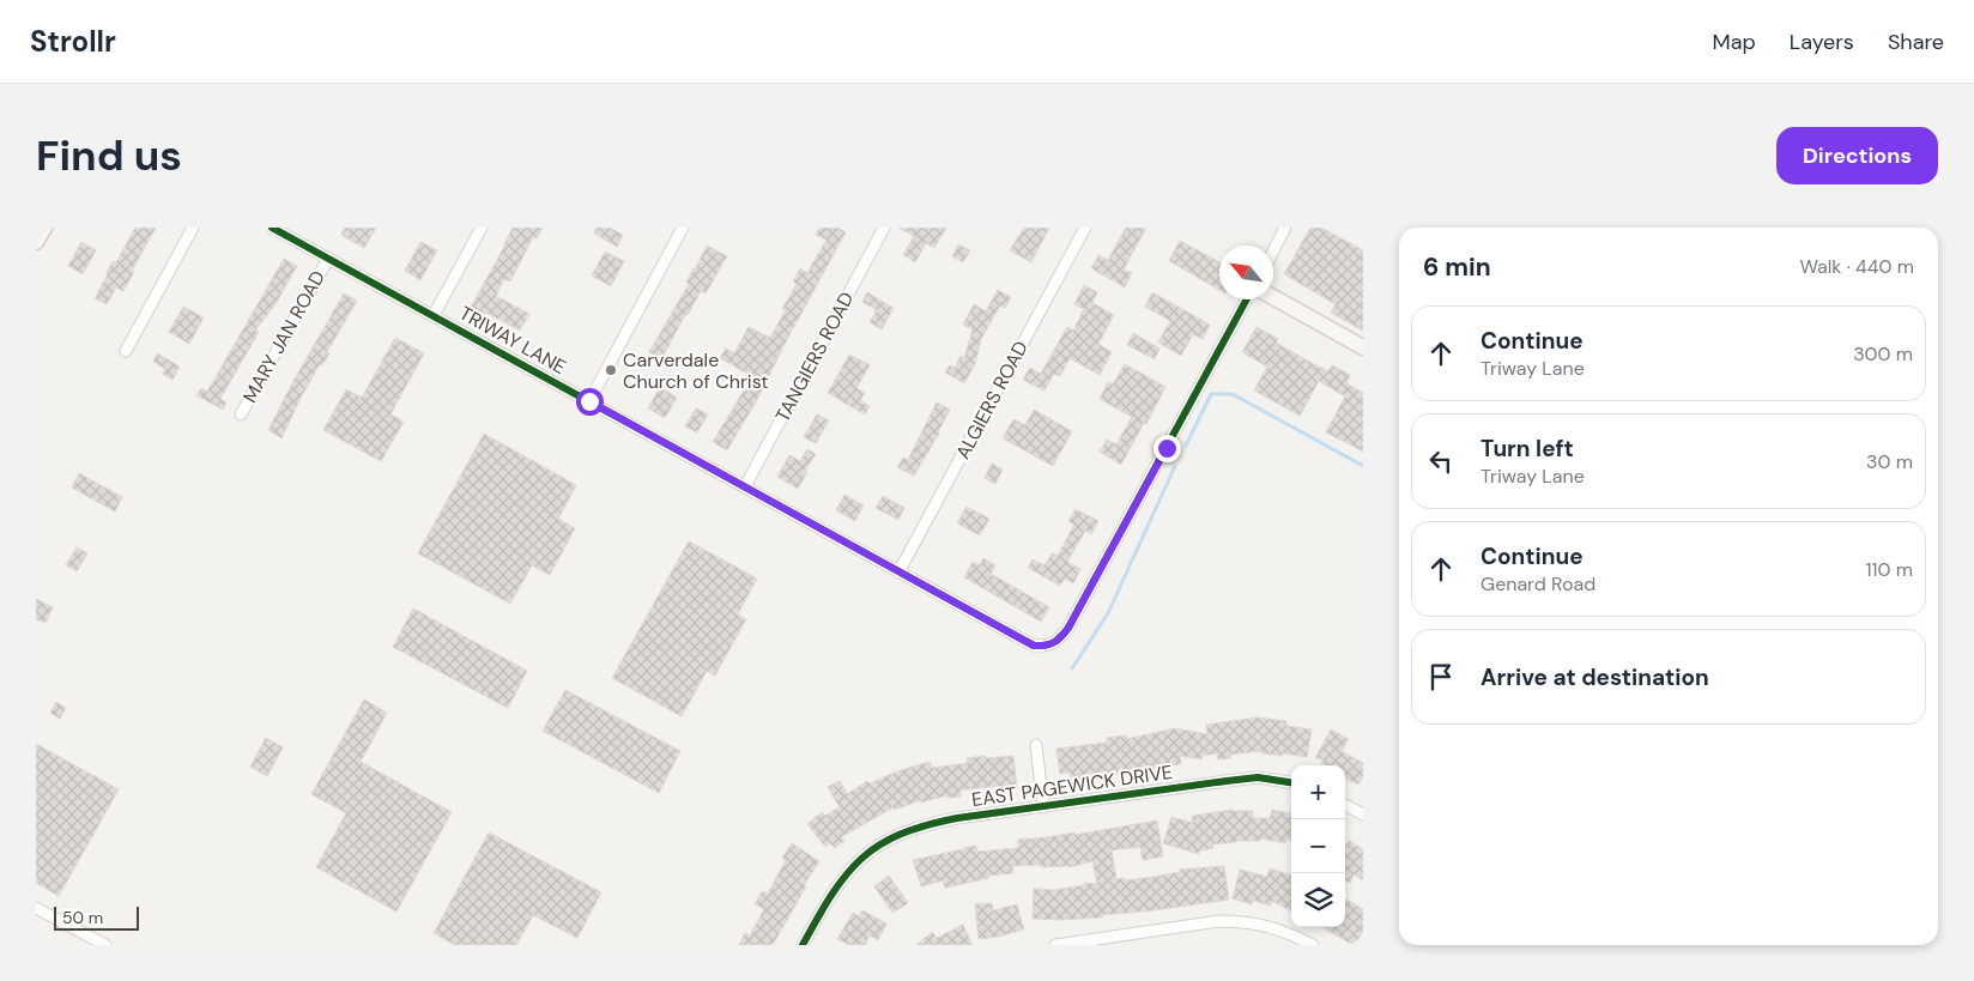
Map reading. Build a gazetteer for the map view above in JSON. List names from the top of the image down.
{
  "streets": {
    "street": [
      "MARY JAN ROAD",
      "TRIWAY LANE",
      "TANGIERS ROAD",
      "ALGIERS ROAD",
      "EAST PAGEWICK DRIVE"
    ]
  },
  "crossings": [
    ["MARY JAN ROAD", "TRIWAY LANE"],
    ["TRIWAY LANE", "TANGIERS ROAD"],
    ["TRIWAY LANE", "ALGIERS ROAD"]
  ],
  "places": ["Carverdale Church of Christ"],
  "scale_bar": "50 m",
  "north": "top left",
  "page": {
    "header": "Strollr",
    "nav": ["Map", "Layers", "Share"],
    "buttons": "Directions",
    "title": "Find us",
    "heading": ["6 min", "Walk · 440 m"],
    "list": [
      ["Continue", "Triway Lane", "300 m"],
      ["Turn left", "Triway Lane", "30 m"],
      ["Continue", "Genard Road", "110 m"],
      "Arrive at destination"
    ],
    "map_buttons": ["+", "−"],
    "scale": "50 m"
  }
}
